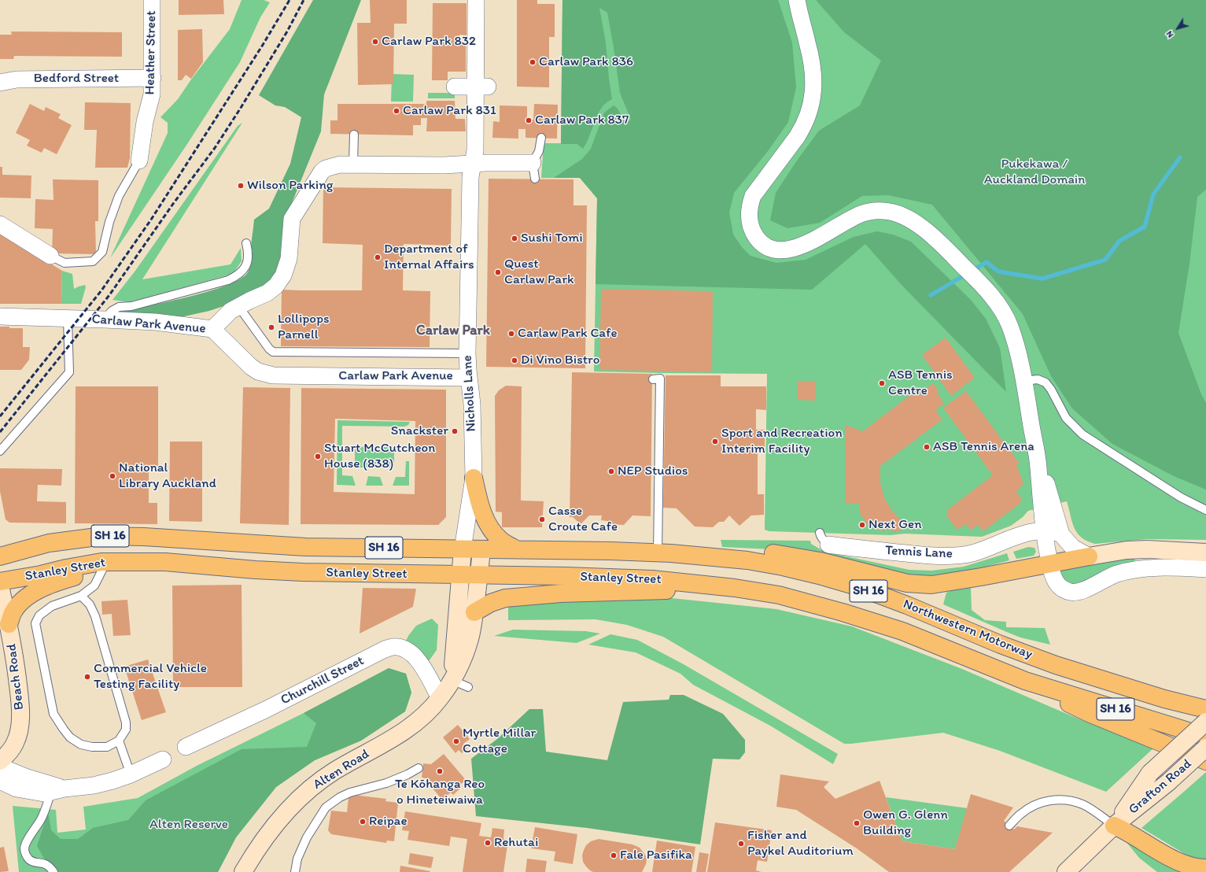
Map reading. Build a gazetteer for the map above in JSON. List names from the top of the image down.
{
  "streets": {
    "highway": ["SH 16", "Stanley Street", "Northwestern Motorway"],
    "main road": ["Beach Road", "Alten Road", "Grafton Road"],
    "street": [
      "Heather Street",
      "Bedford Street",
      "Carlaw Park Avenue",
      "Nicholls Lane",
      "Tennis Lane",
      "Churchill Street"
    ]
  },
  "crossings": [
    ["Heather Street", "Bedford Street"],
    ["Carlaw Park Avenue", "Nicholls Lane"],
    ["Nicholls Lane", "Stanley Street"],
    ["Nicholls Lane", "Alten Road"],
    ["Stanley Street", "Northwestern Motorway"],
    ["Stanley Street", "Alten Road"],
    ["Churchill Street", "Alten Road"]
  ],
  "districts": ["Carlaw Park"],
  "parks": ["Pukekawa / Auckland Domain", "Alten Reserve"],
  "places": [
    "Carlaw Park 832",
    "Carlaw Park 836",
    "Carlaw Park 831",
    "Carlaw Park 837",
    "Wilson Parking",
    "Sushi Tomi",
    "Department of Internal Affairs",
    "Quest Carlaw Park",
    "Lollipops Parnell",
    "Carlaw Park Cafe",
    "Di Vino Bistro",
    "ASB Tennis Centre",
    "Snackster",
    "Sport and Recreation Interim Facility",
    "ASB Tennis Arena",
    "Stuart McCutcheon House (838)",
    "NEP Studios",
    "National Library Auckland",
    "Casse Croute Cafe",
    "Next Gen",
    "Commercial Vehicle Testing Facility",
    "Myrtle Millar Cottage",
    "Te Kōhanga Reo o Hineteiwaiwa",
    "Reipae",
    "Owen G. Glenn Building",
    "Rehutai",
    "Fisher and Paykel Auditorium",
    "Fale Pasifika"
  ],
  "north": "bottom left"
}
